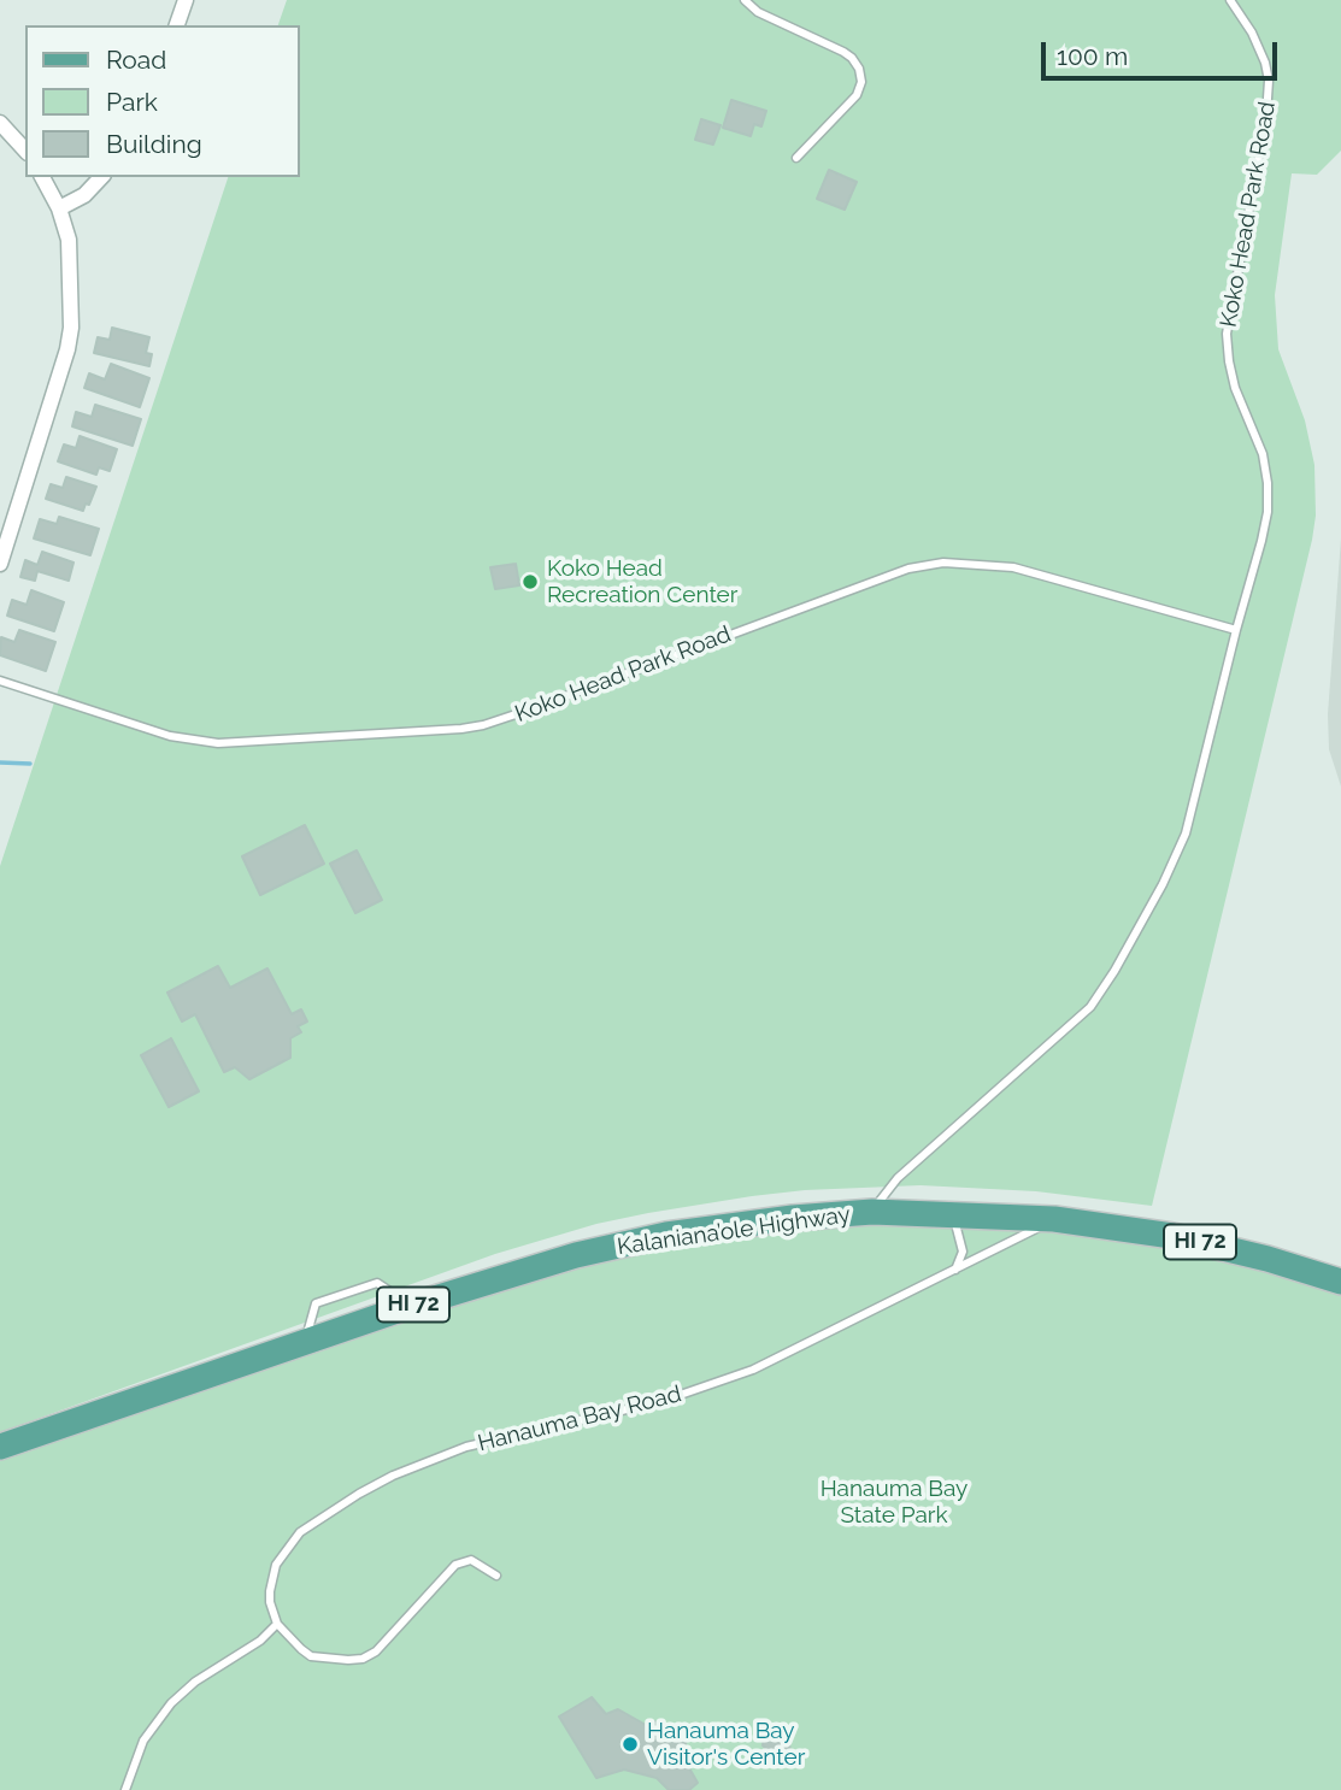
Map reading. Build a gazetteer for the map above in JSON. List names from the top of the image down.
{
  "streets": {
    "main road": ["Kalaniana’ole Highway", "HI 72"],
    "lane": ["Koko Head Park Road", "Hanauma Bay Road"]
  },
  "crossings": [
    ["Koko Head Park Road", "Kalaniana’ole Highway"],
    ["Kalaniana’ole Highway", "Hanauma Bay Road"]
  ],
  "parks": ["Hanauma Bay State Park"],
  "places": ["Koko Head Recreation Center", "Hanauma Bay Visitor's Center"],
  "legend": ["Road", "Park", "Building"],
  "scale_bar": "100 m"
}
